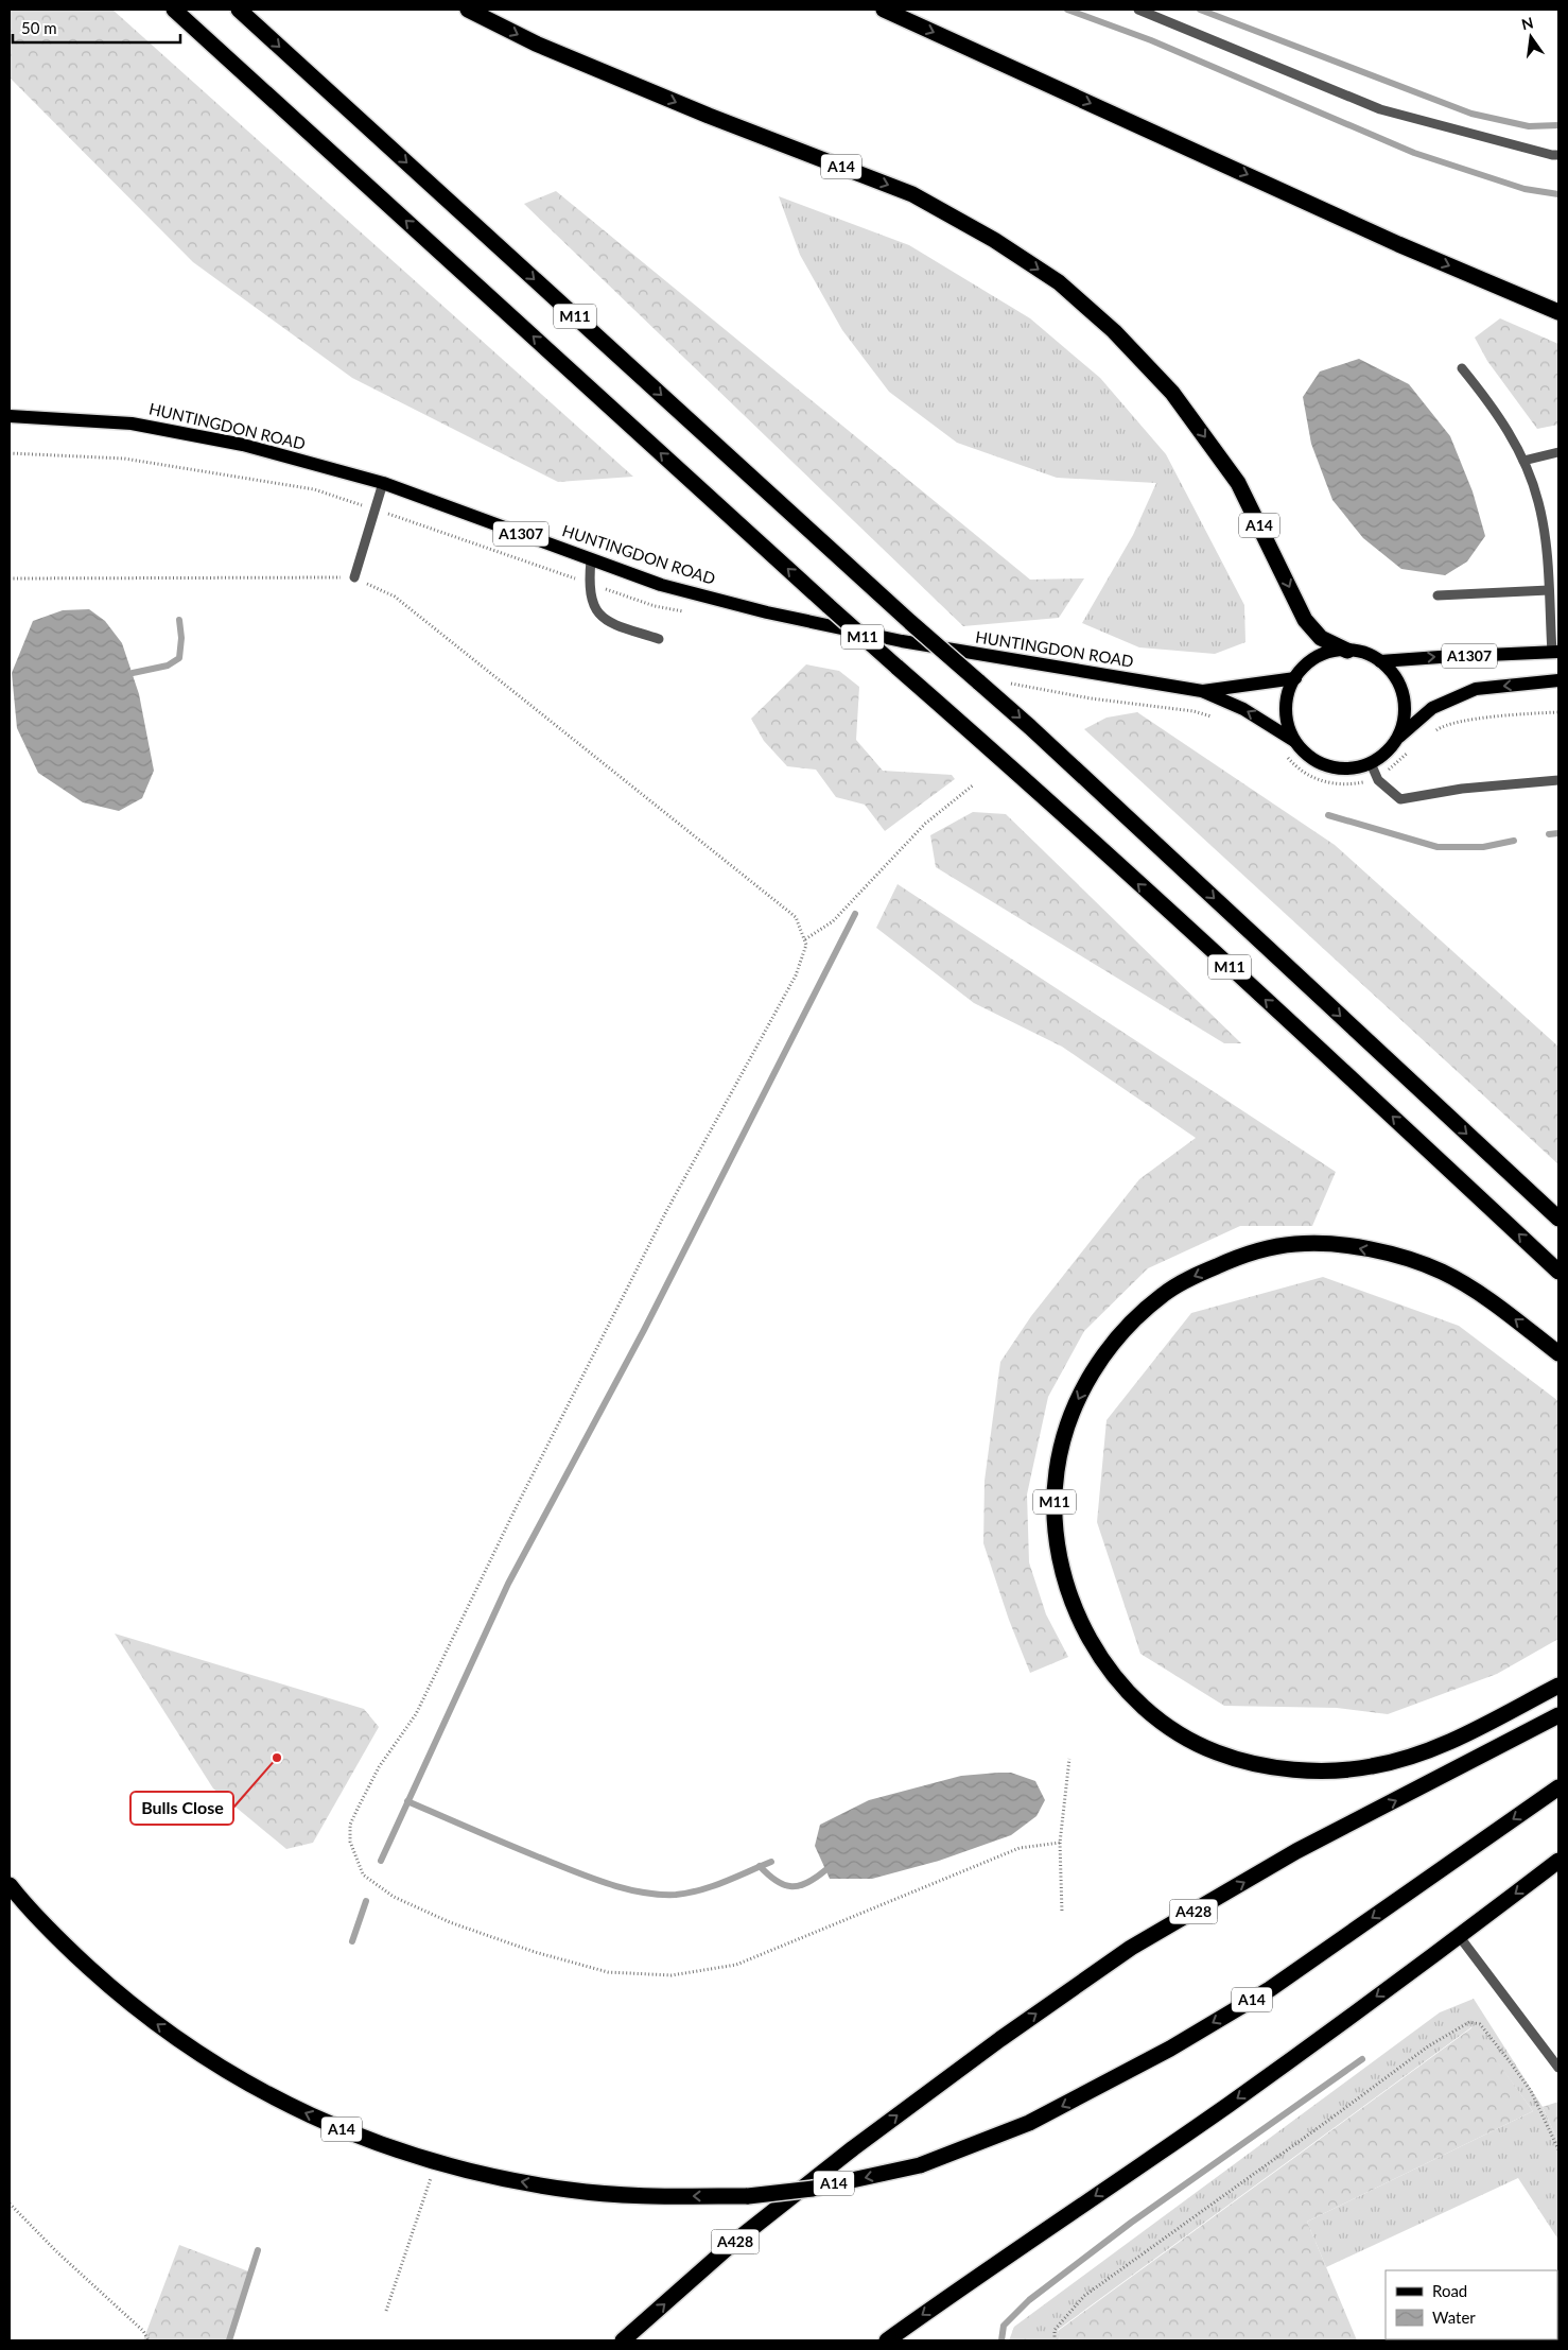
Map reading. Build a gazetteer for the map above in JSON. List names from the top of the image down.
{
  "streets": {
    "highway": ["A14", "M11", "A428"],
    "main road": ["HUNTINGDON ROAD", "A1307"]
  },
  "crossings": [
    ["A14", "HUNTINGDON ROAD"],
    ["A14", "A1307"],
    ["HUNTINGDON ROAD", "A1307"]
  ],
  "places": ["Bulls Close"],
  "legend": ["Road", "Water"],
  "scale_bar": "50 m",
  "north": "top"
}
